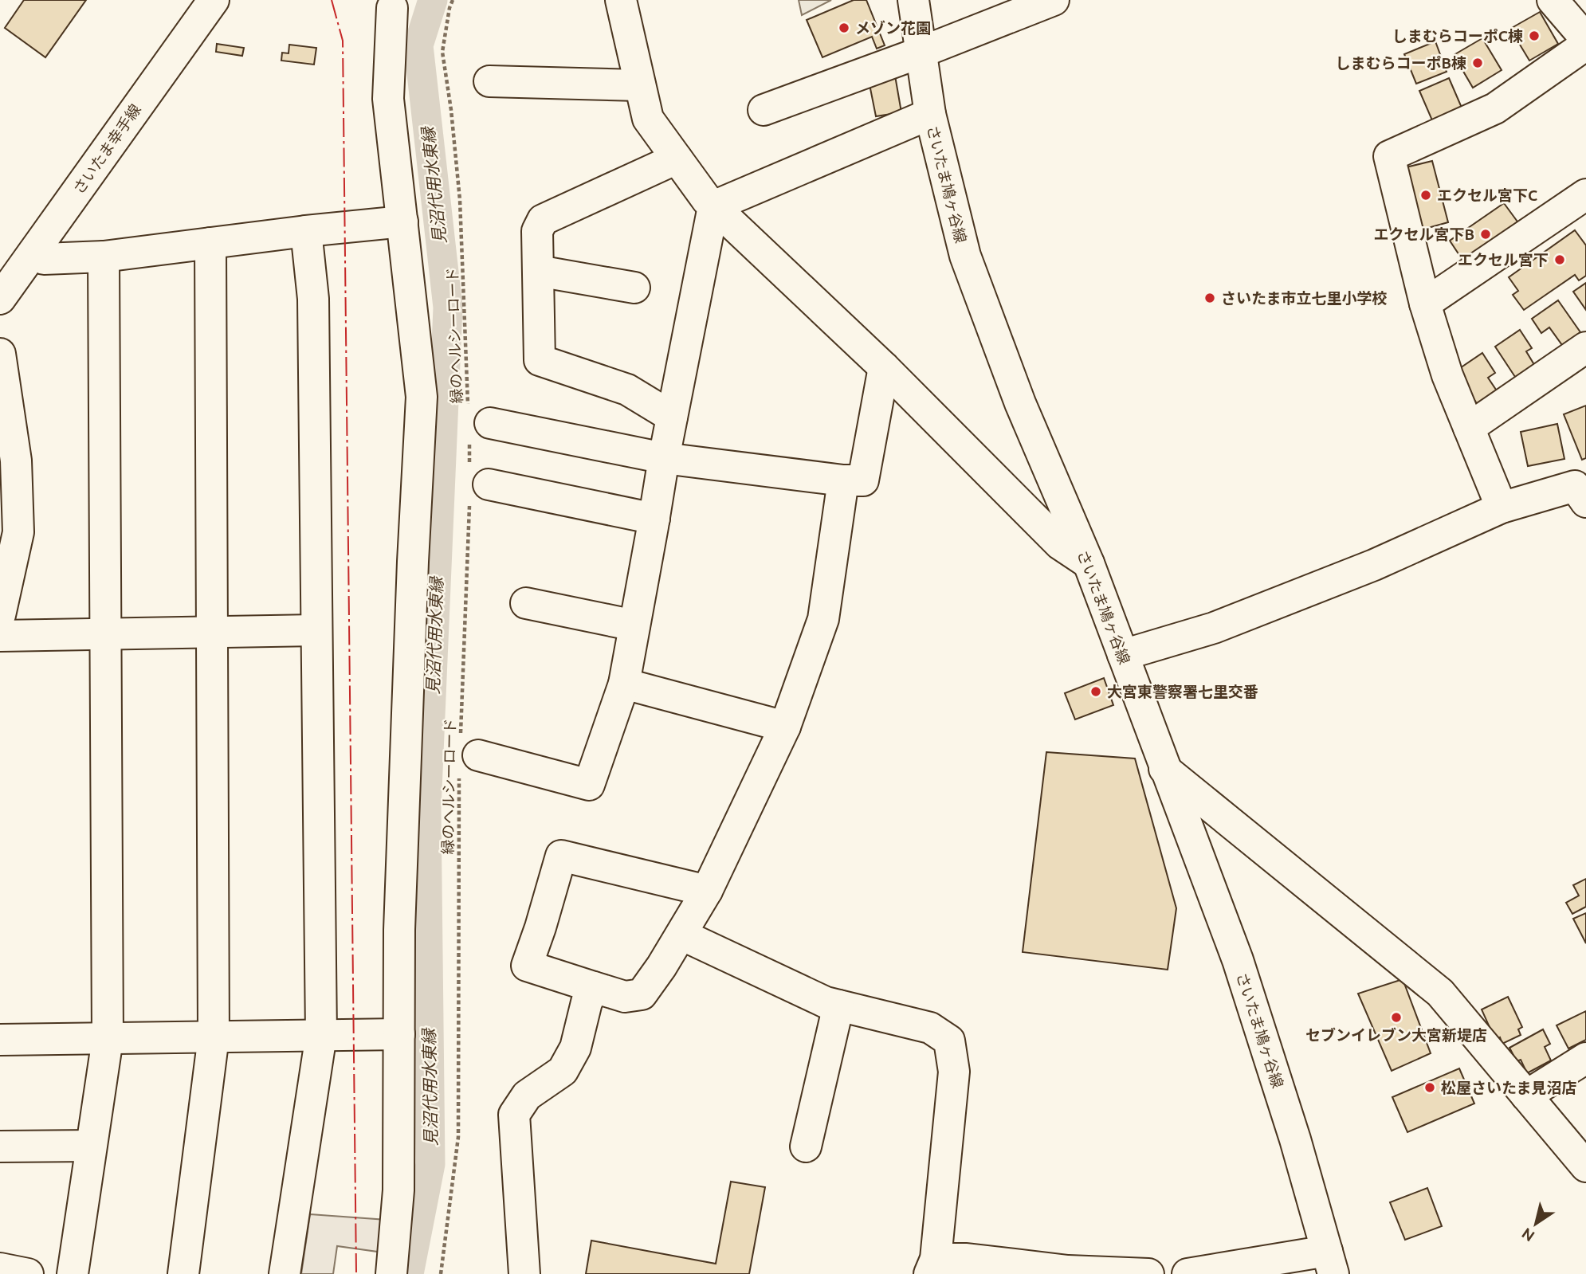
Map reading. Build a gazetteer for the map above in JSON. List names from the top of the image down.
{
  "streets": {
    "street": ["さいたま幸手線", "さいたま鳩ヶ谷線"],
    "path": ["緑のヘルシーロード"]
  },
  "water": ["見沼代用水東縁"],
  "places": [
    "メゾン花園",
    "しまむらコーポC棟",
    "しまむらコーポB棟",
    "エクセル宮下C",
    "エクセル宮下B",
    "エクセル宮下",
    "さいたま市立七里小学校",
    "大宮東警察署七里交番",
    "セブンイレブン大宮新堤店",
    "松屋さいたま見沼店"
  ],
  "north": "bottom left"
}
